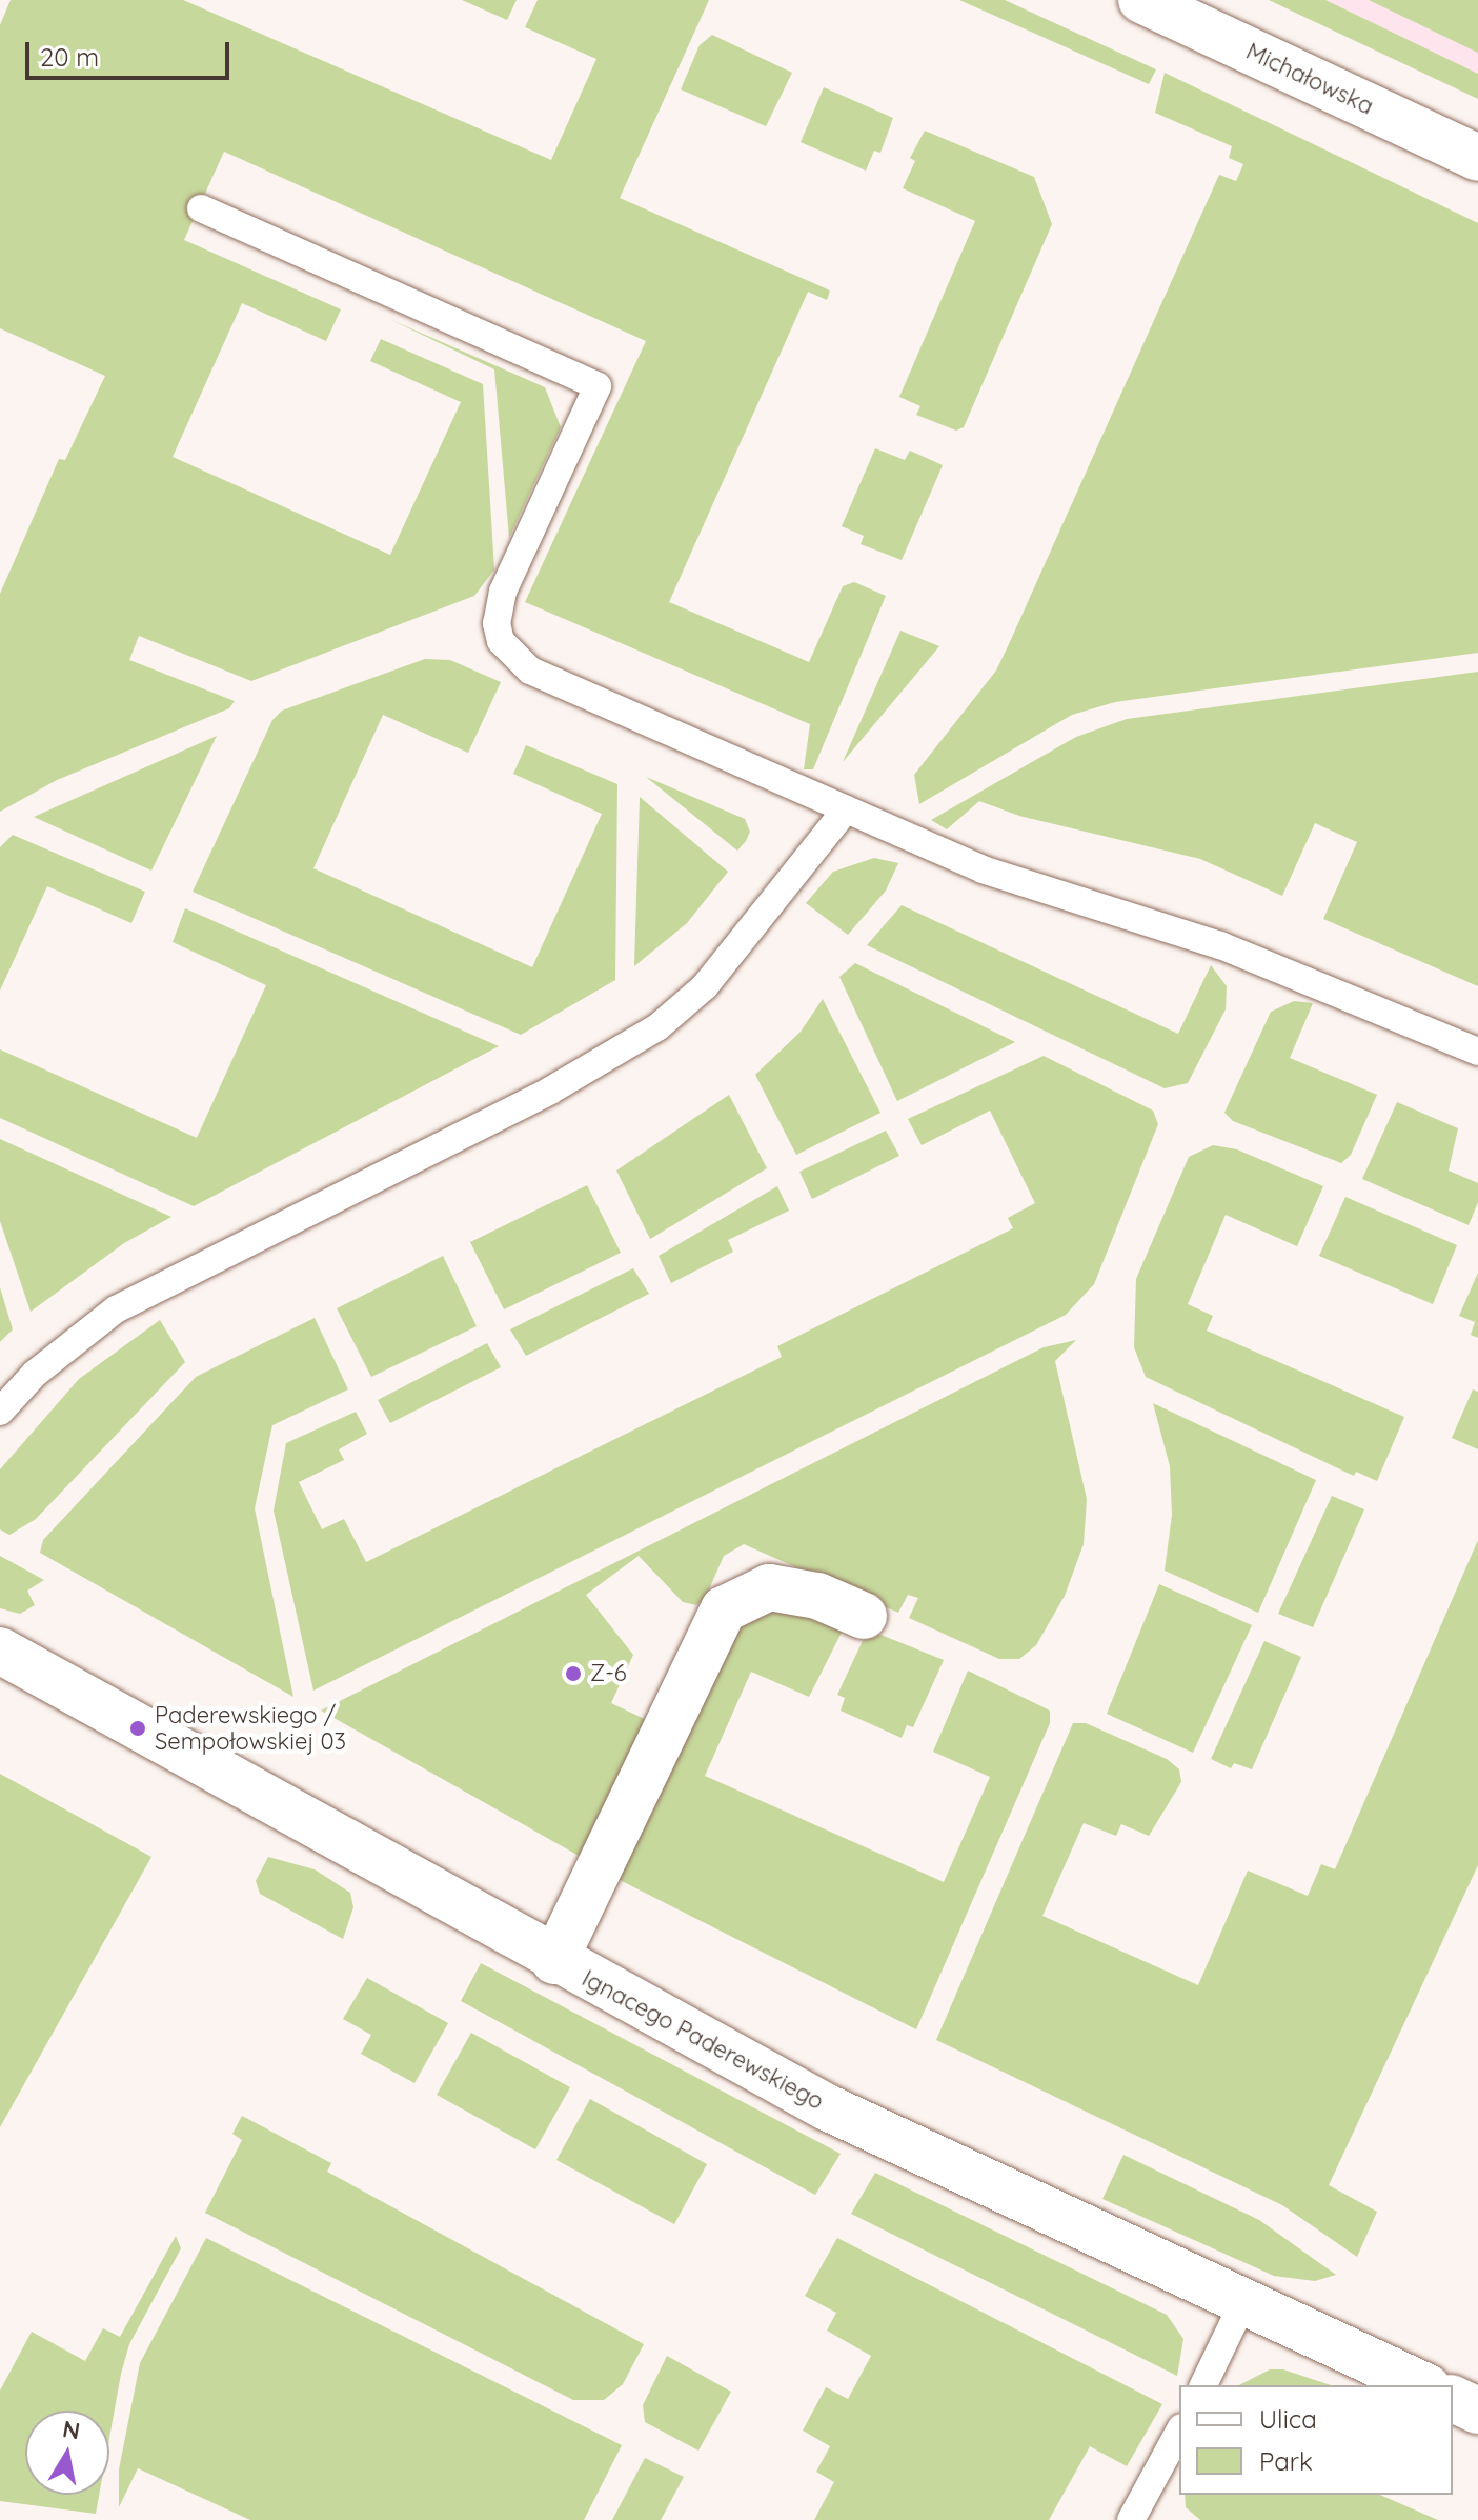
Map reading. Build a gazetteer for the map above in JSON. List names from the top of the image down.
{
  "streets": {
    "street": ["Michałowska", "Ignacego Paderewskiego"]
  },
  "places": ["Z-6", "Paderewskiego / Sempołowskiej 03"],
  "legend": ["Ulica", "Park"],
  "scale_bar": "20 m",
  "north": "top"
}
